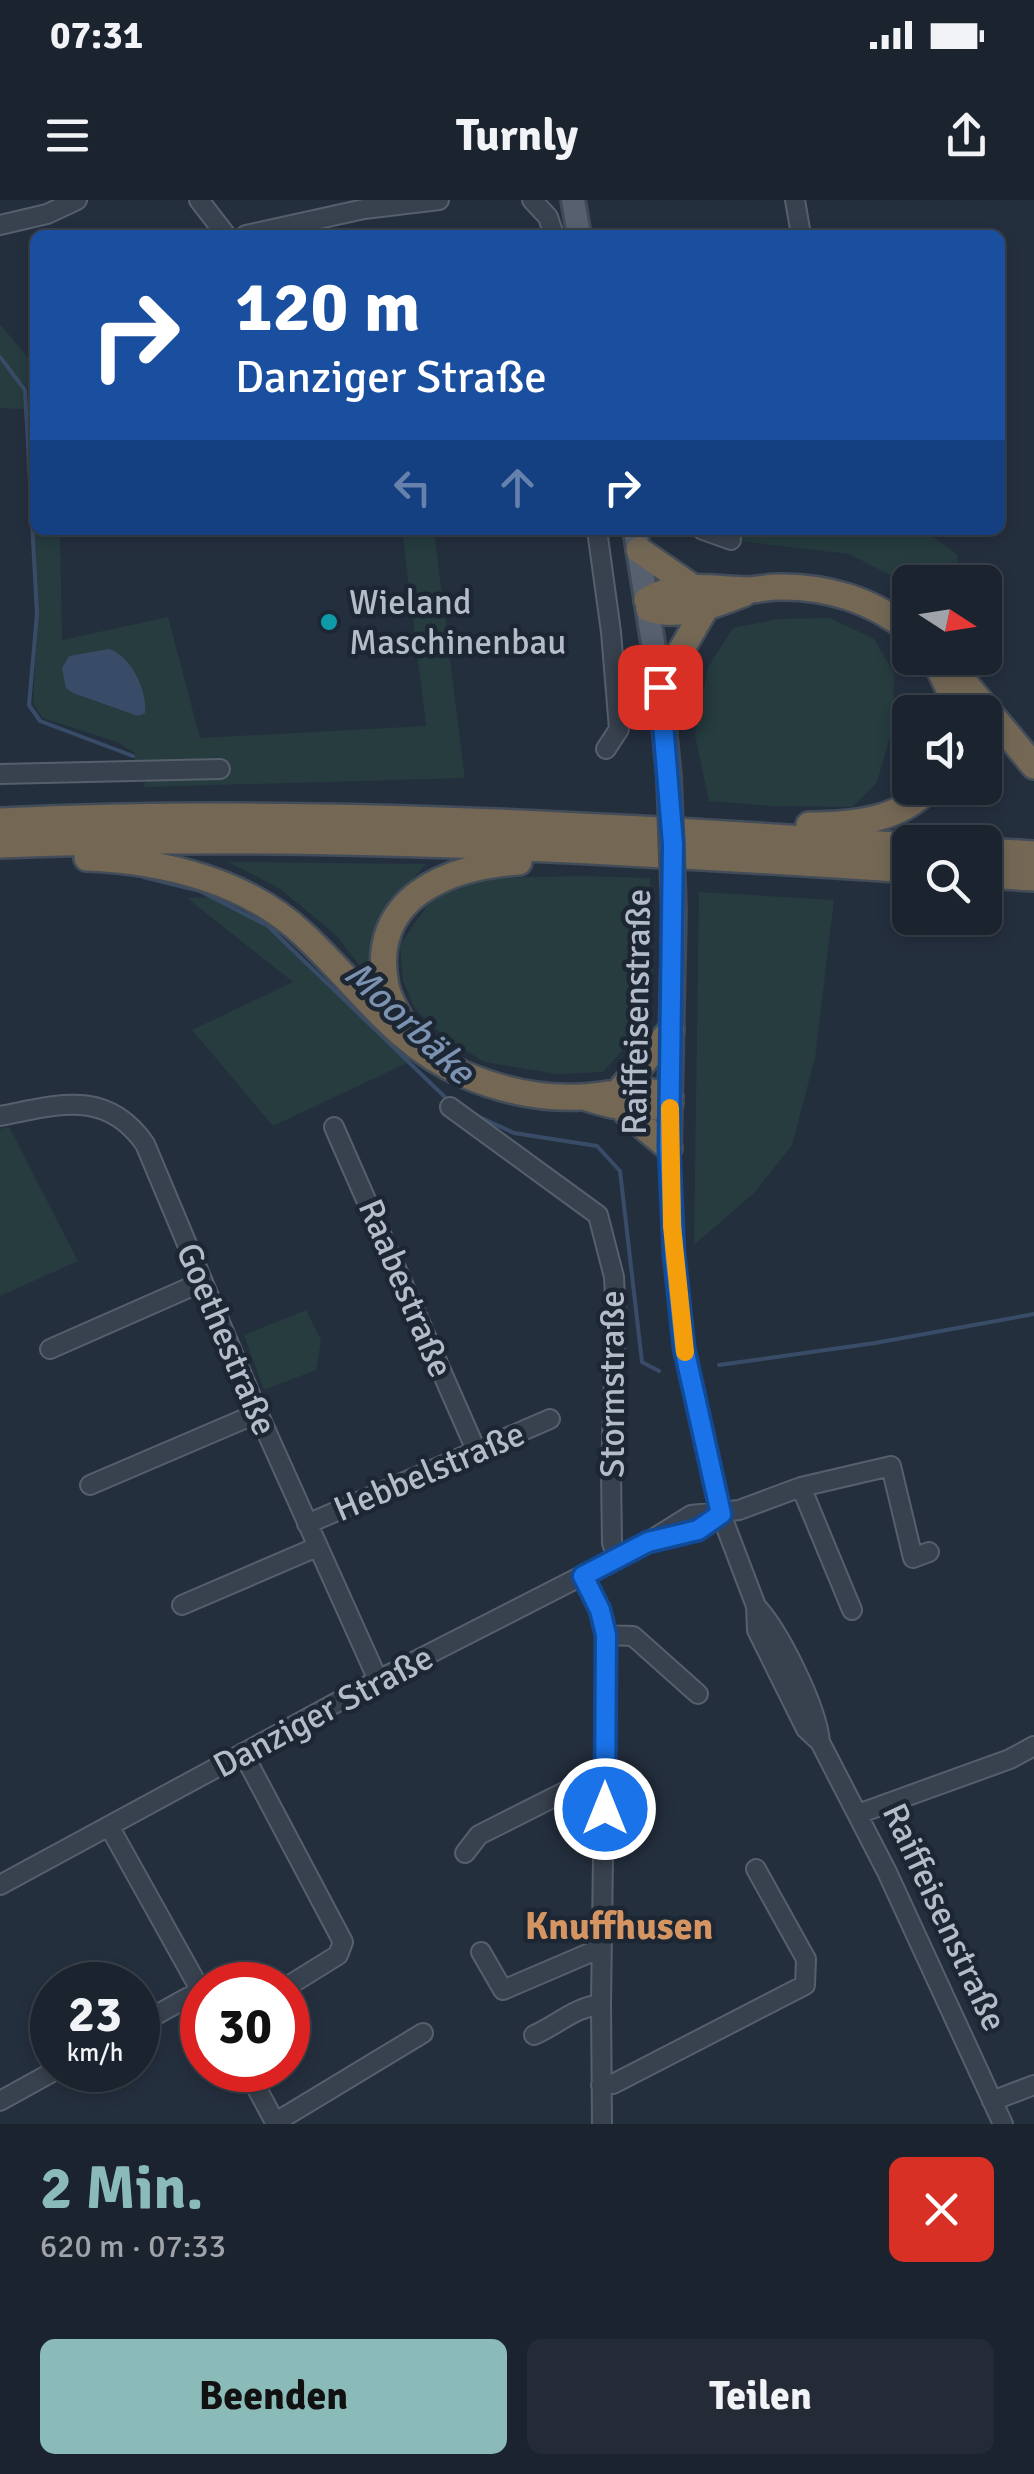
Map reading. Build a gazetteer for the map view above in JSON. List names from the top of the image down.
{
  "streets": {
    "main road": ["Raiffeisenstraße"],
    "street": [
      "Raabestraße",
      "Goethestraße",
      "Stormstraße",
      "Hebbelstraße",
      "Danziger Straße"
    ]
  },
  "crossings": [
    ["Raiffeisenstraße", "Danziger Straße"],
    ["Raabestraße", "Hebbelstraße"],
    ["Goethestraße", "Hebbelstraße"],
    ["Goethestraße", "Danziger Straße"],
    ["Stormstraße", "Danziger Straße"]
  ],
  "districts": ["Knuffhusen"],
  "water": ["Moorbäke"],
  "places": ["Wieland Maschinenbau"],
  "north": "right",
  "page": {
    "status": "07:31",
    "header": "Turnly",
    "turn": ["120 m", "Danziger Straße"],
    "speed": "23 km/h",
    "limit": "30",
    "heading": ["2 Min.", "620 m · 07:33"],
    "buttons": ["Beenden", "Teilen"]
  }
}
